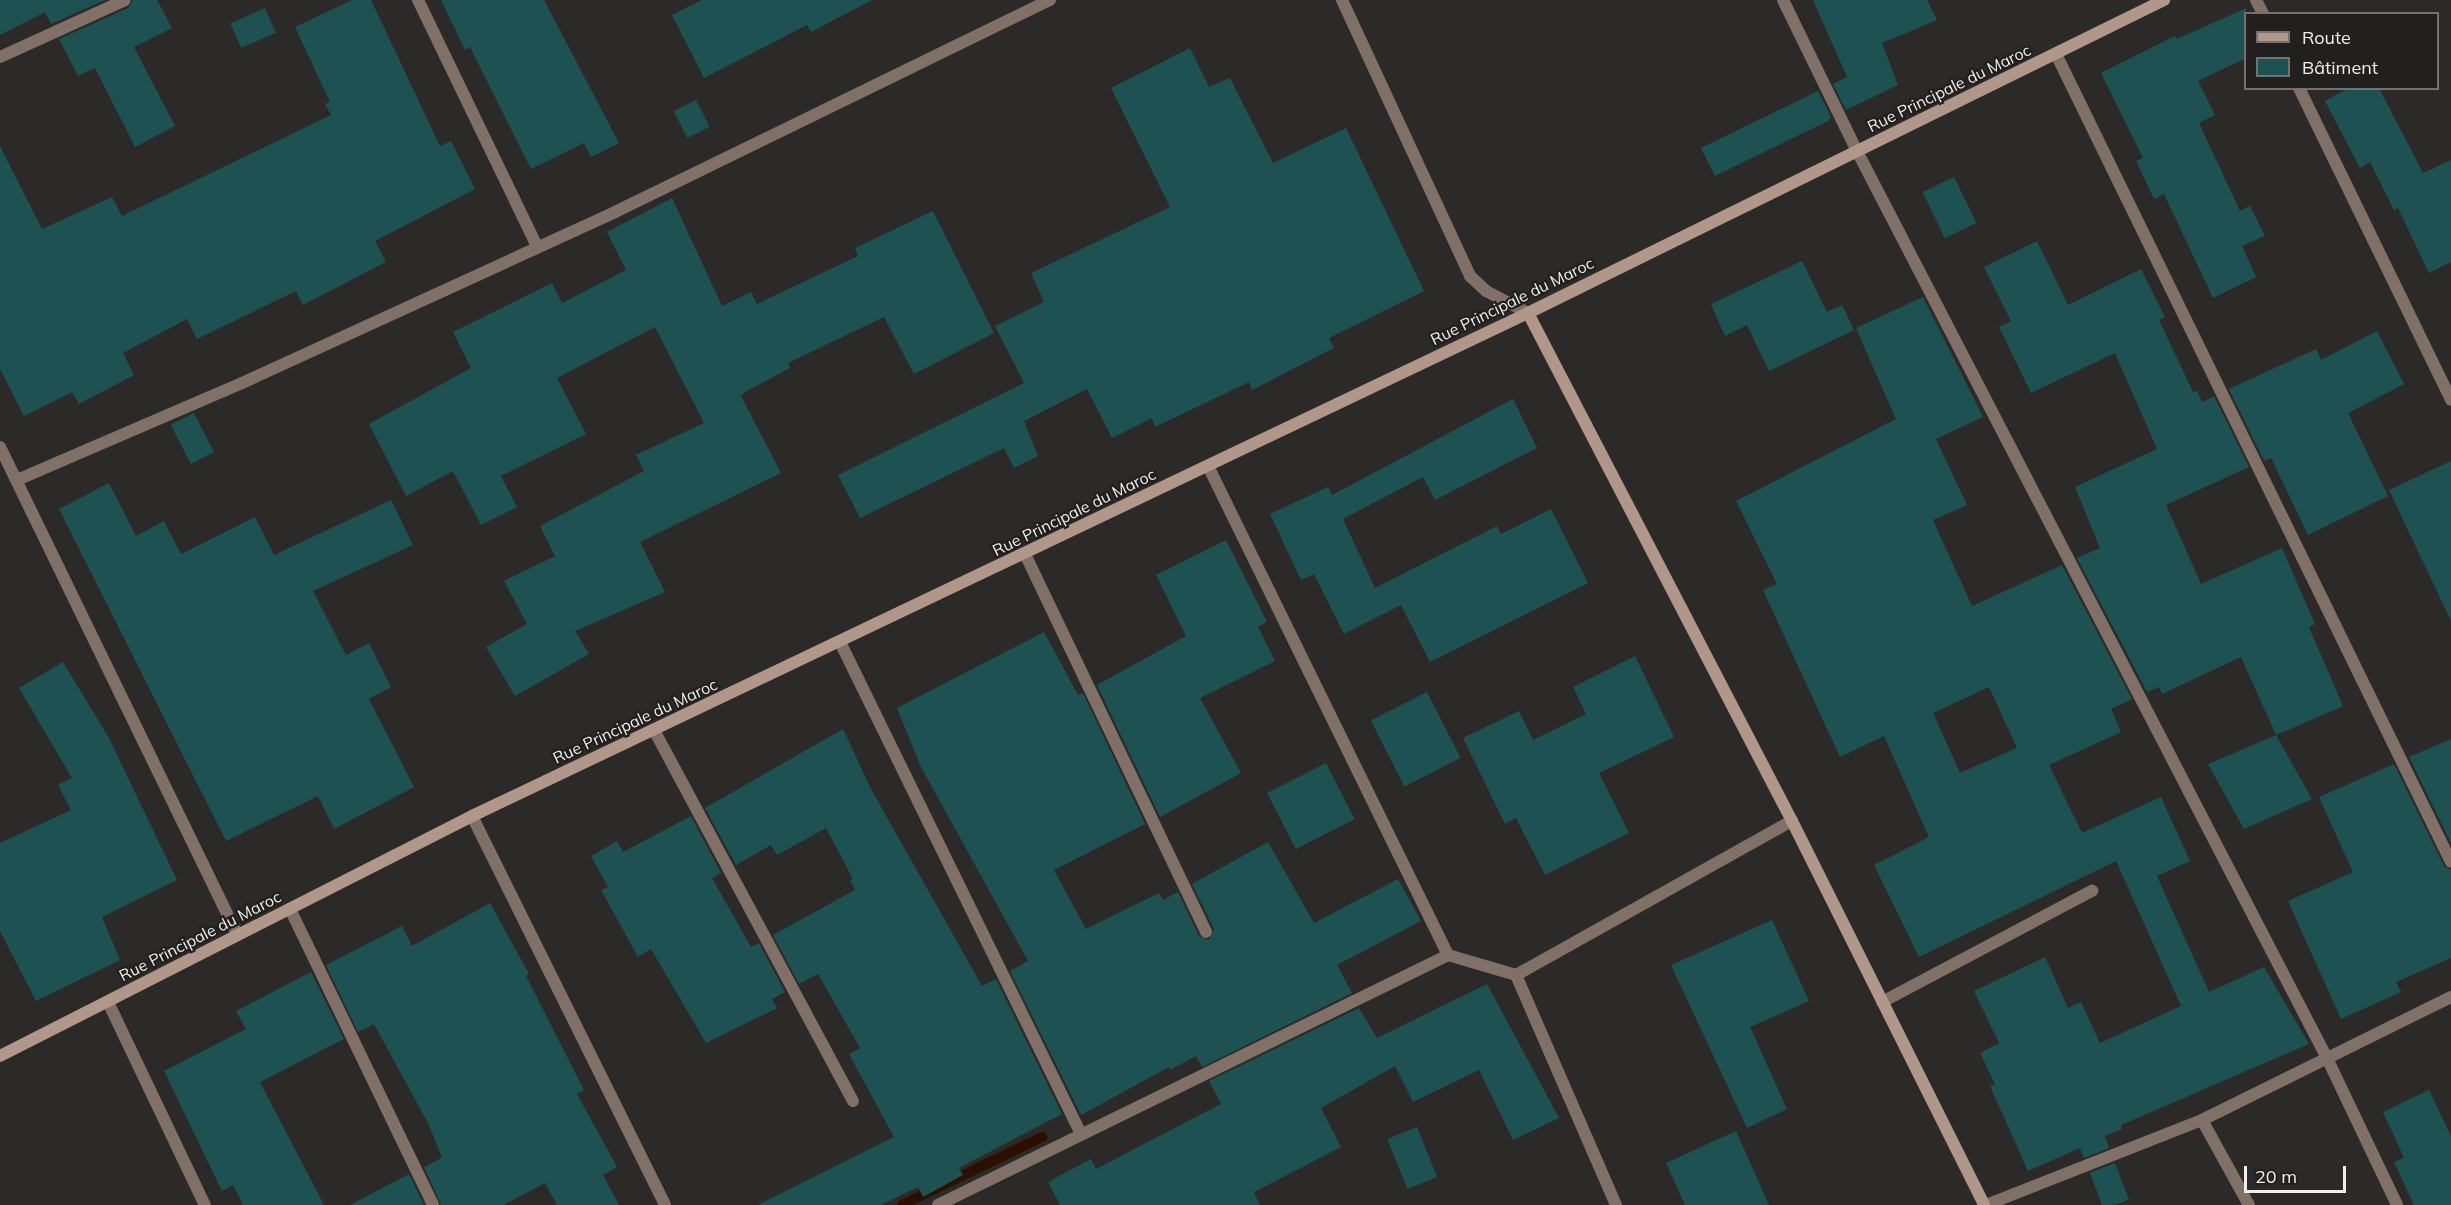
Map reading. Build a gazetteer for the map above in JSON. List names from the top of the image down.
{
  "streets": {
    "street": ["Rue Principale du Maroc"]
  },
  "legend": ["Route", "Bâtiment"],
  "scale_bar": "20 m"
}
